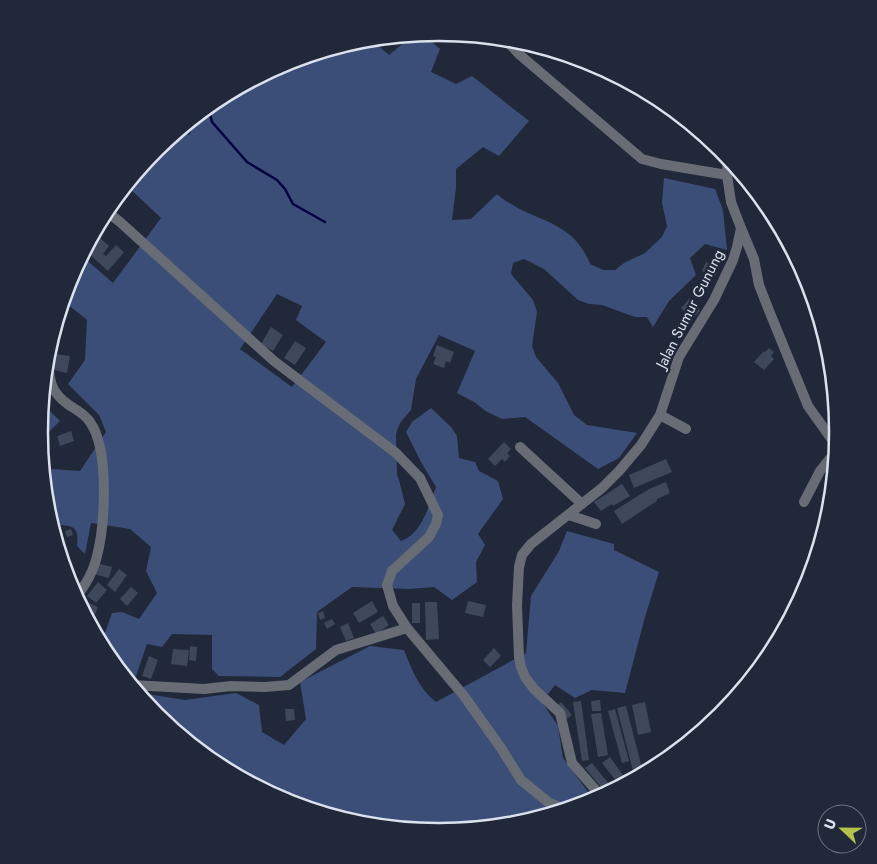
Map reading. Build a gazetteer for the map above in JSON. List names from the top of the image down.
{
  "streets": {
    "street": ["Jalan Sumur Gunung"]
  },
  "north": "left"
}
